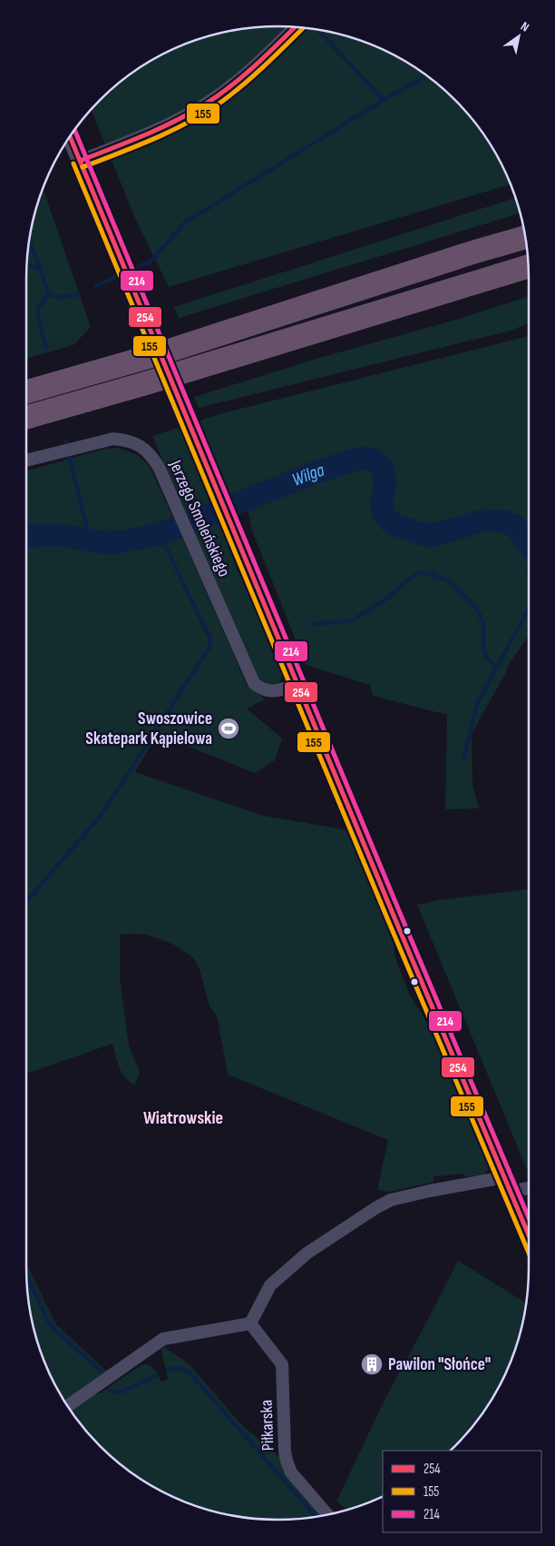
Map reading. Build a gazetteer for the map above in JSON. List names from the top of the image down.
{
  "streets": {
    "street": ["Jerzego Smoleńskiego", "Piłkarska"]
  },
  "districts": ["Wiatrowskie"],
  "water": ["Wilga"],
  "places": {
    "sports": ["Swoszowice Skatepark Kąpielowa"],
    "building": ["Pawilon \"Słońce\""]
  },
  "lines": ["transit line 254", "transit line 155", "transit line 214"],
  "legend": ["254", "155", "214"],
  "north": "top right"
}
